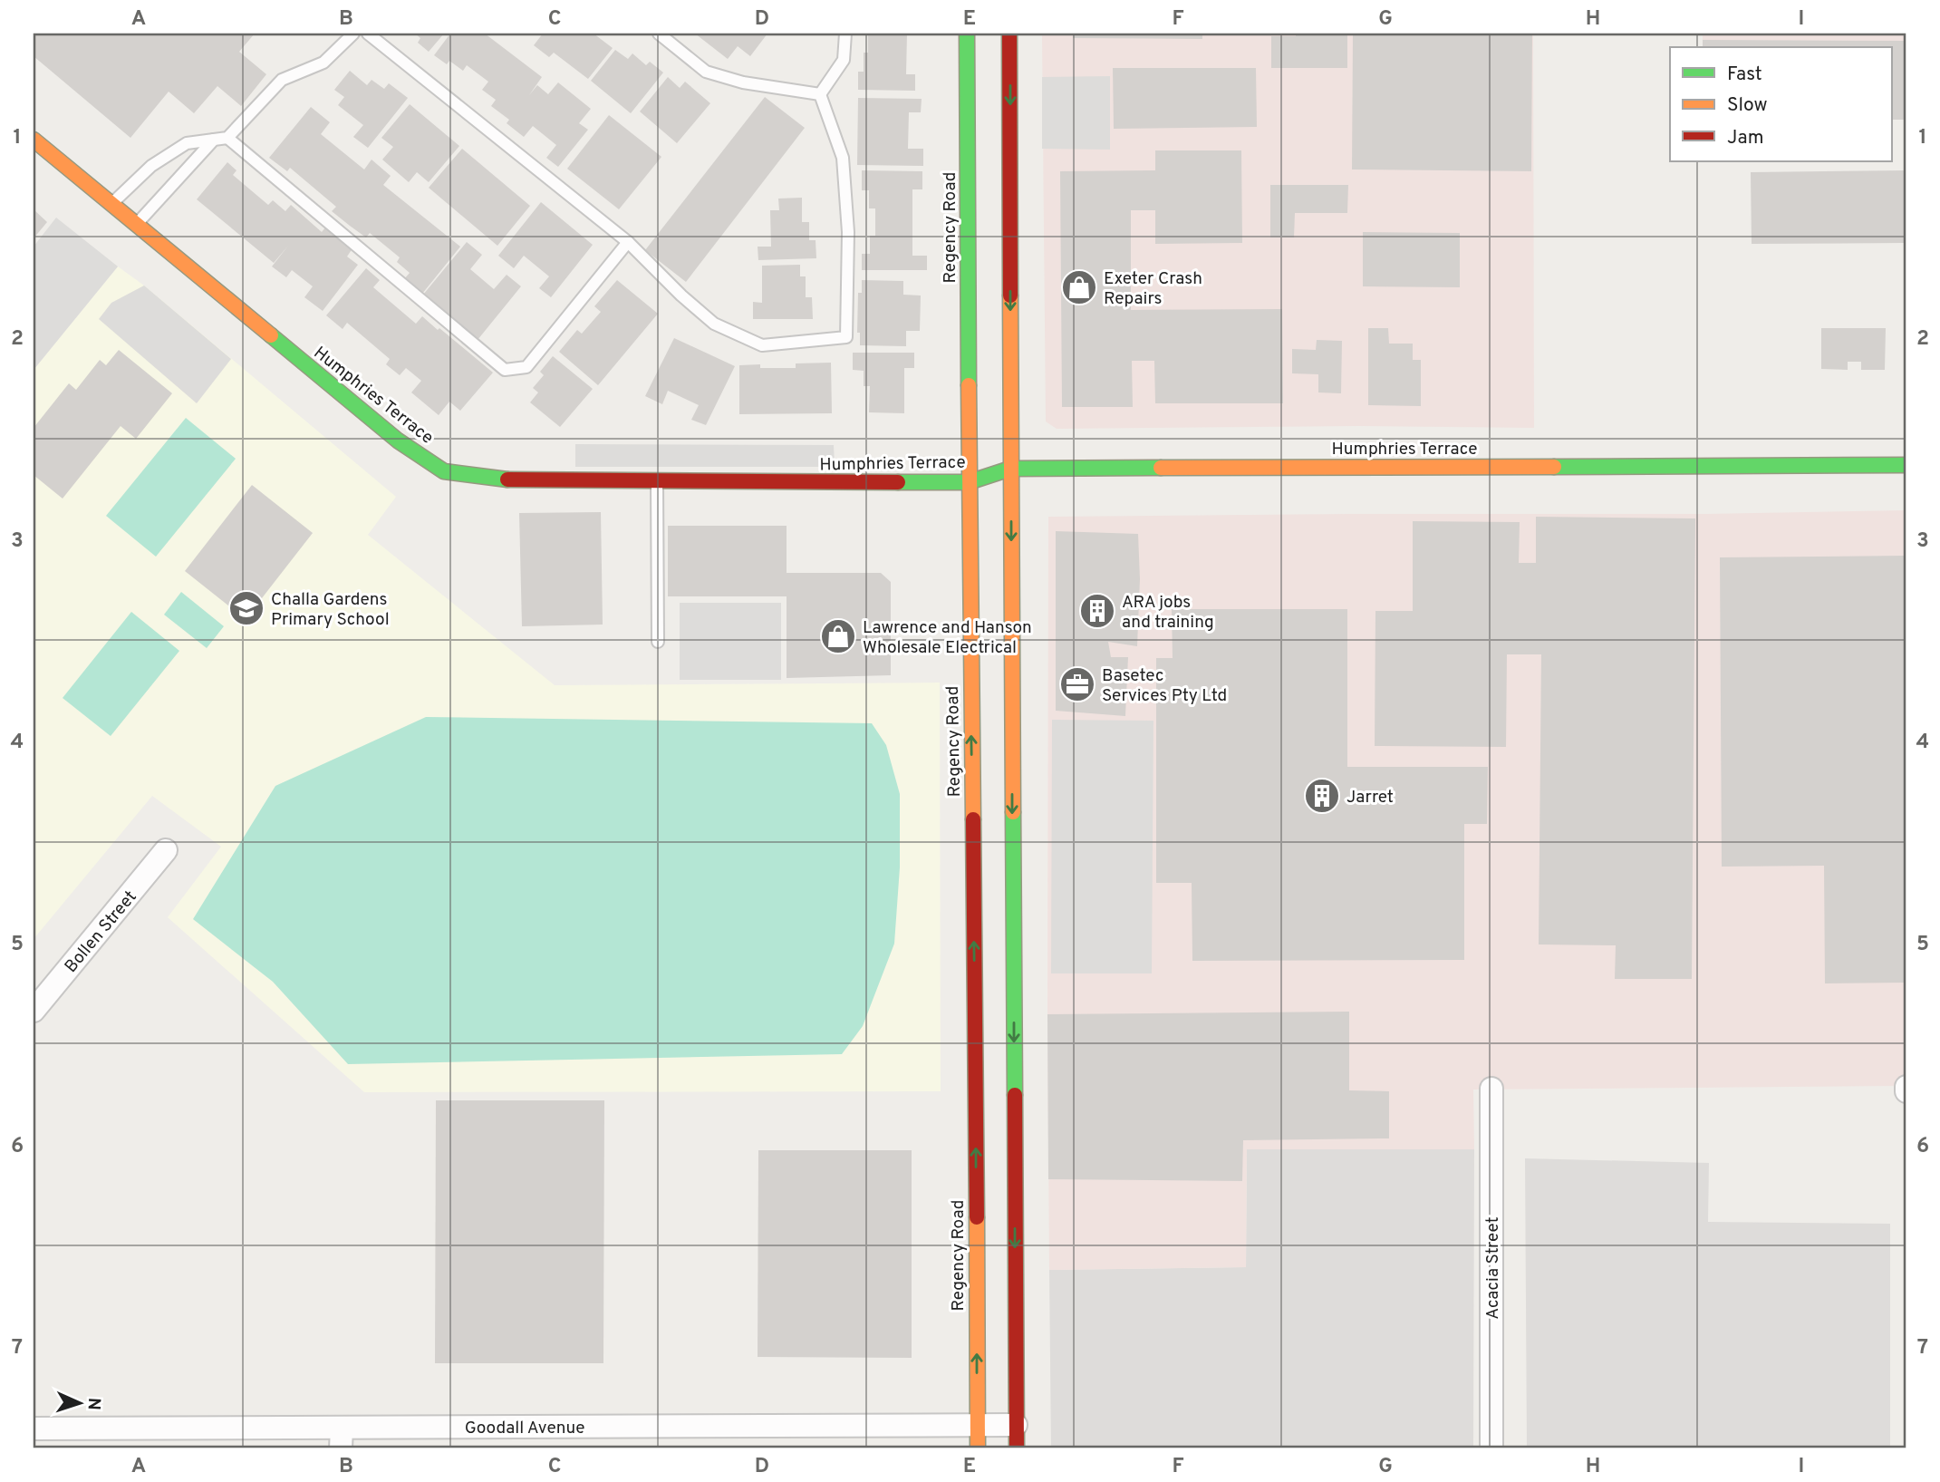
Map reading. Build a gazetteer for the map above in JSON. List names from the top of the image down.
{
  "streets": {
    "main road": ["Regency Road", "Humphries Terrace"],
    "street": ["Bollen Street", "Acacia Street", "Goodall Avenue"]
  },
  "crossings": [
    ["Regency Road", "Humphries Terrace"],
    ["Regency Road", "Goodall Avenue"]
  ],
  "places": {
    "shop": ["Exeter Crash Repairs", "Lawrence and Hanson Wholesale Electrical"],
    "school or university": ["Challa Gardens Primary School"],
    "building": ["ARA jobs and training", "Jarret"],
    "office": ["Basetec Services Pty Ltd"]
  },
  "legend": ["Fast", "Slow", "Jam"],
  "north": "right",
  "grid": {
    "columns": [
      "A",
      "B",
      "C",
      "D",
      "E",
      "F",
      "G",
      "H",
      "I"
    ],
    "rows": [
      "1",
      "2",
      "3",
      "4",
      "5",
      "6",
      "7"
    ]
  }
}
